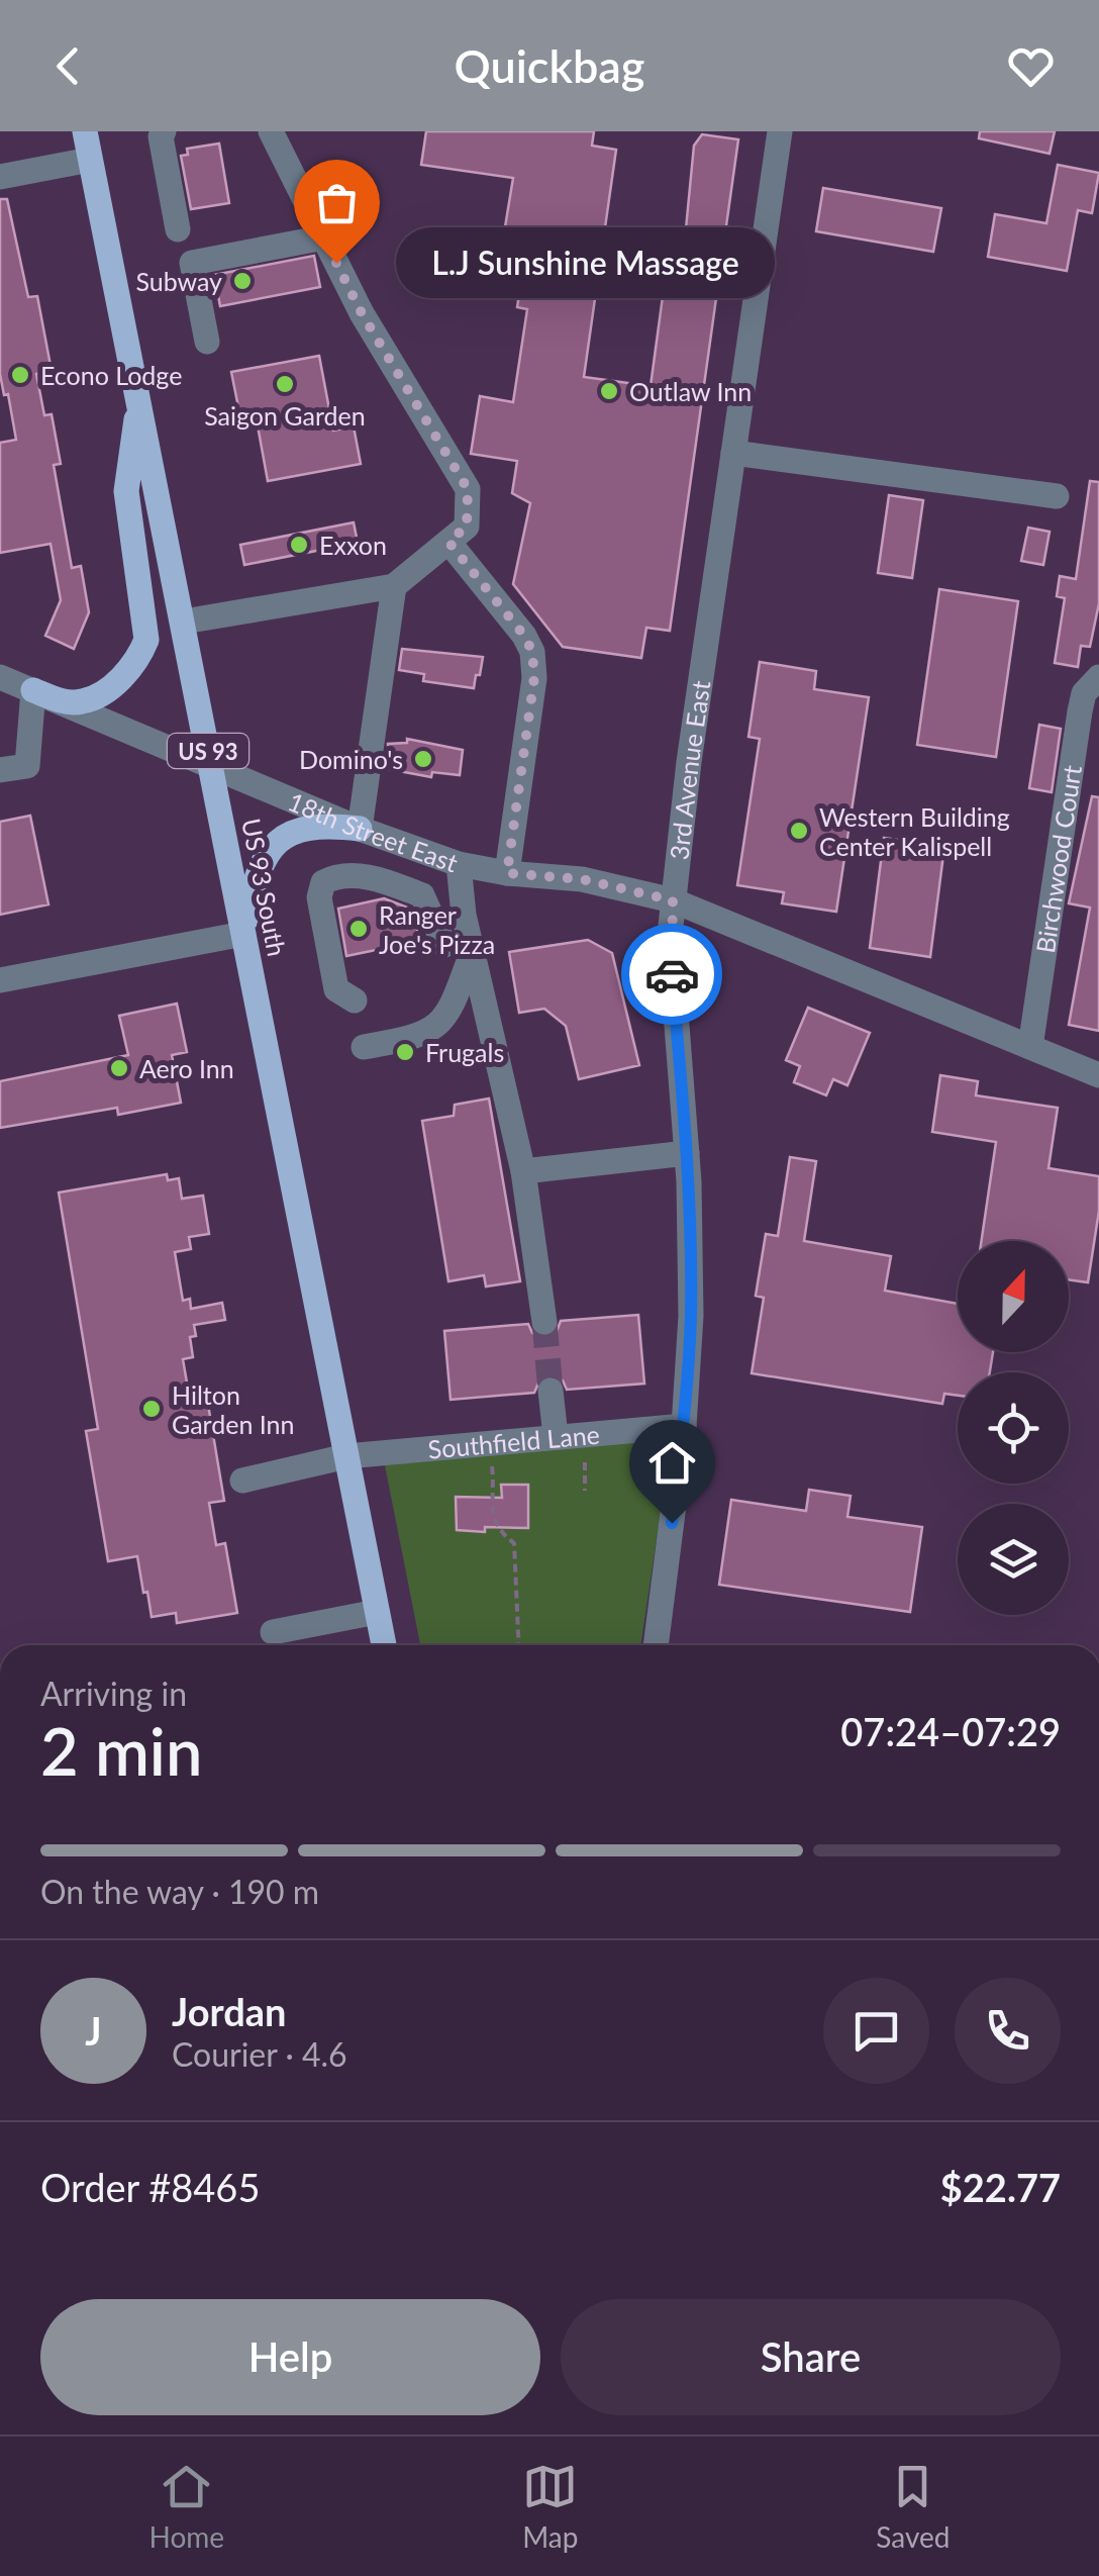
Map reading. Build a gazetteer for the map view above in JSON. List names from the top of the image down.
{
  "streets": {
    "main road": ["US 93", "US 93 South"],
    "street": [
      "3rd Avenue East",
      "18th Street East",
      "Birchwood Court",
      "Southfield Lane"
    ]
  },
  "crossings": [
    ["3rd Avenue East", "18th Street East"],
    ["3rd Avenue East", "Southfield Lane"],
    ["18th Street East", "Birchwood Court"],
    ["18th Street East", "US 93 South"],
    ["US 93 South", "Southfield Lane"]
  ],
  "places": [
    "L.J Sunshine Massage",
    "Subway",
    "Econo Lodge",
    "Saigon Garden",
    "Outlaw Inn",
    "Exxon",
    "Domino's",
    "Western Building Center Kalispell",
    "Ranger Joe's Pizza",
    "Frugals",
    "Aero Inn",
    "Hilton Garden Inn"
  ],
  "north": "top",
  "page": {
    "header": "Quickbag",
    "bubble": "L.J Sunshine Massage",
    "heading": ["2 min", "Arriving in", "07:24–07:29"],
    "panel": [
      "Jordan",
      "Courier · 4.6",
      "Order #8465",
      "$22.77"
    ],
    "bar": "On the way · 190 m",
    "round": "J",
    "buttons": ["Help", "Share"],
    "tabs": ["Home", "Map", "Saved"]
  }
}
